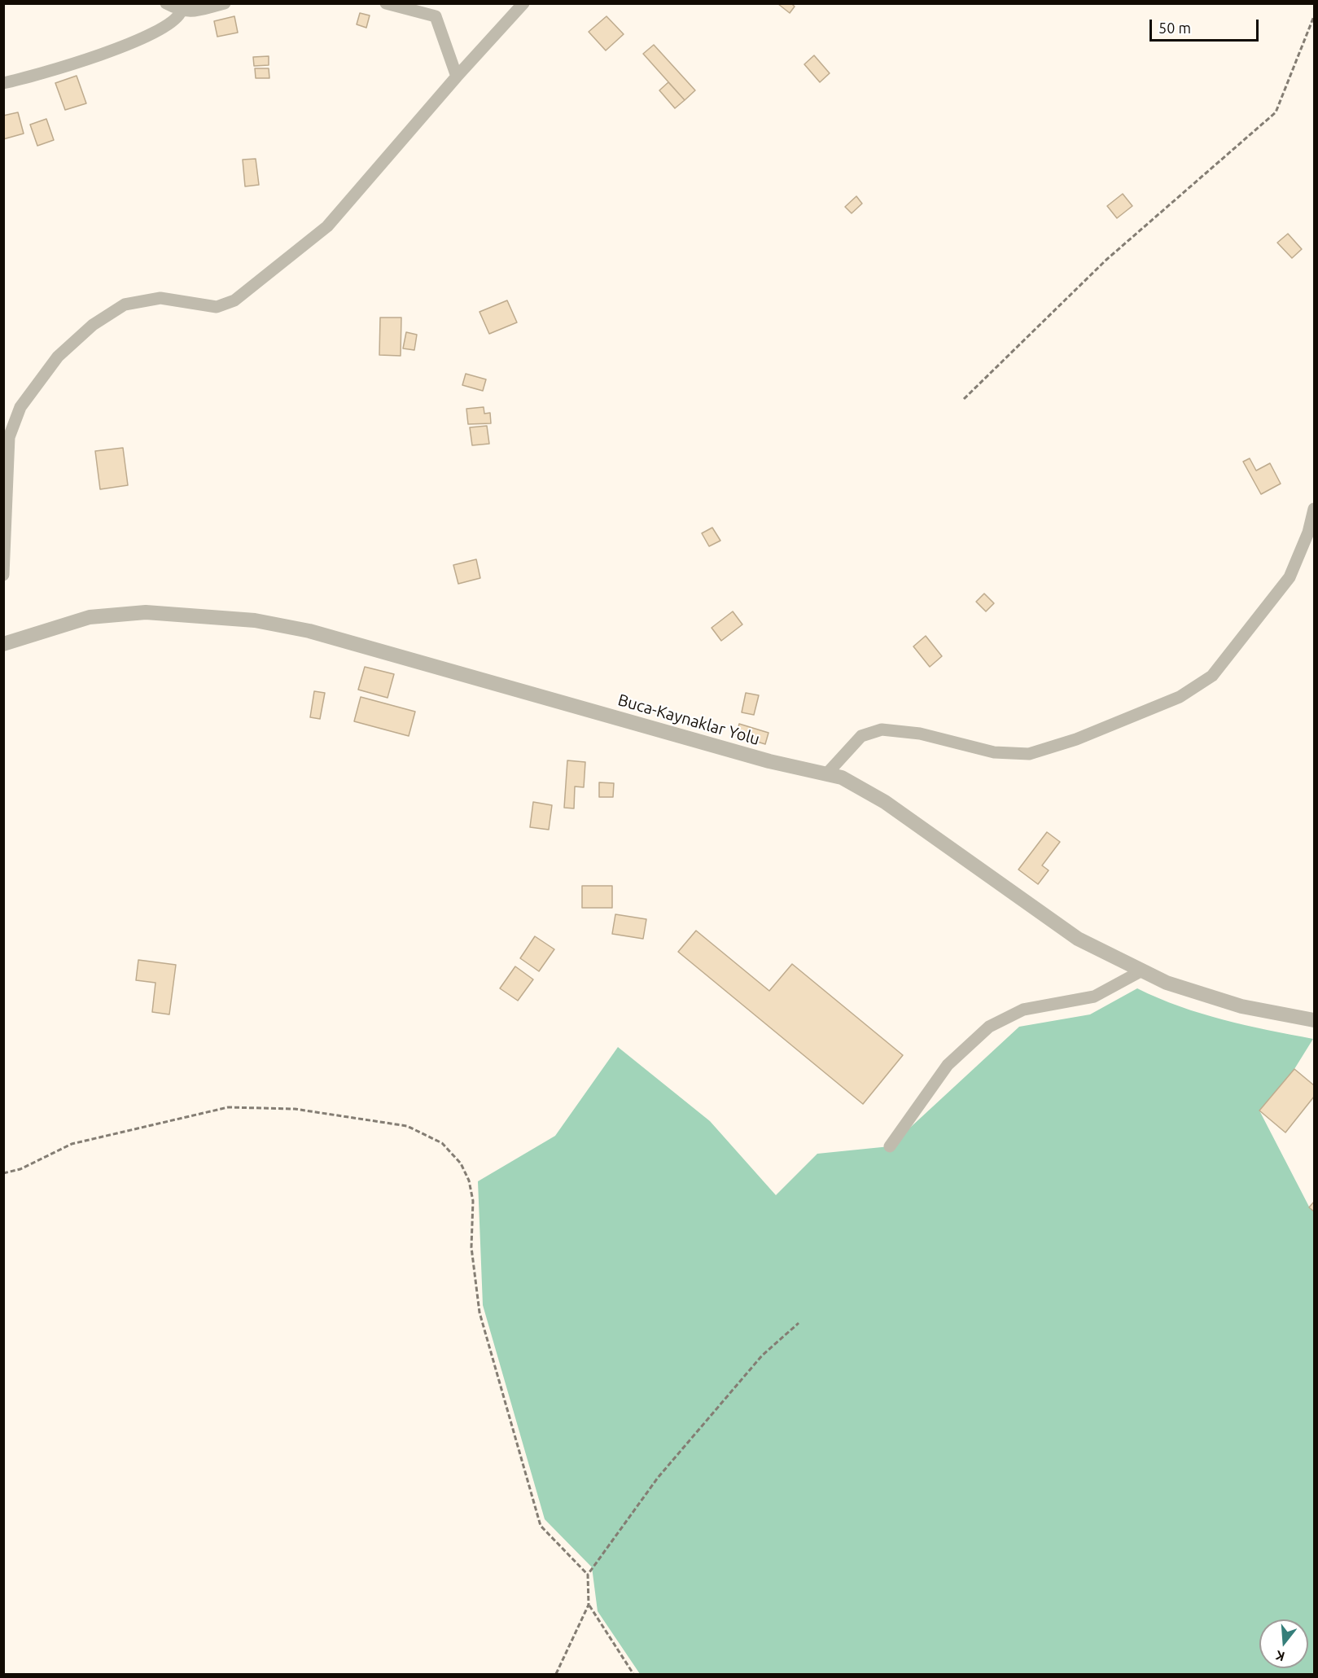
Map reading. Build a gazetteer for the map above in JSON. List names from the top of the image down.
{
  "streets": {
    "street": ["Buca-Kaynaklar Yolu"]
  },
  "scale_bar": "50 m",
  "north": "bottom"
}
